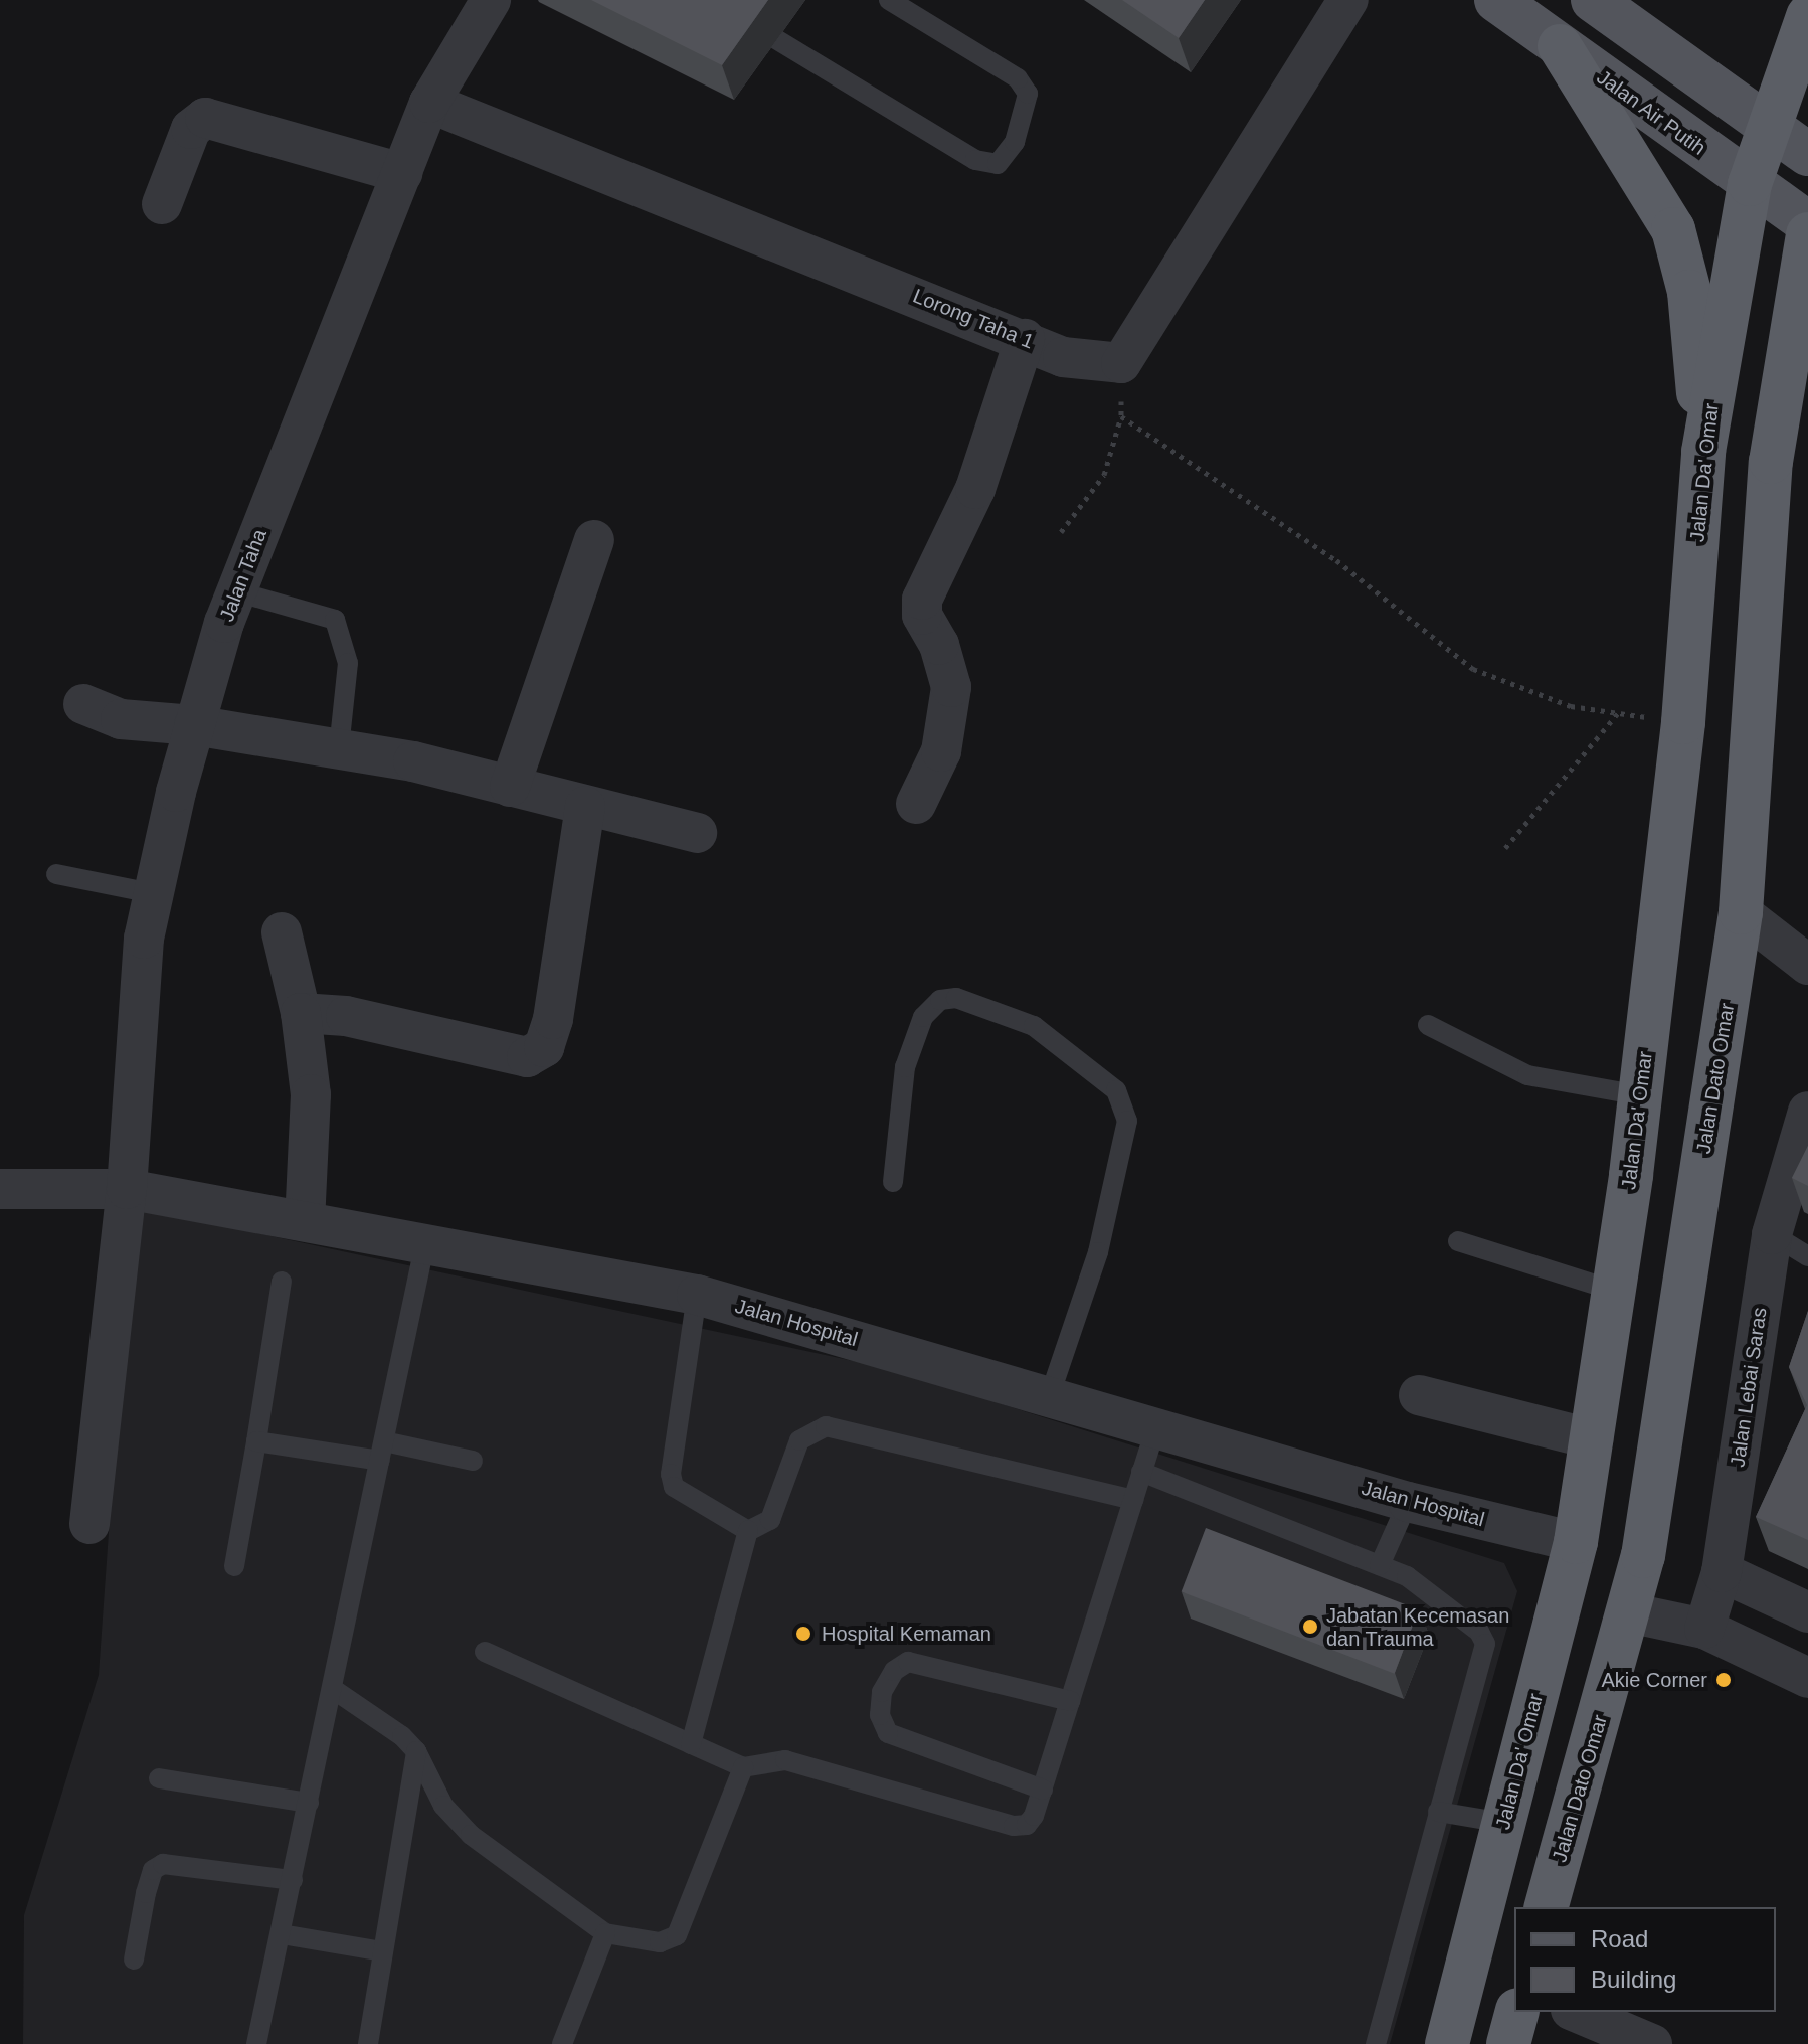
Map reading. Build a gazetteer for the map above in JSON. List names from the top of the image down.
{
  "streets": {
    "highway": ["Jalan Da' Omar", "Jalan Dato Omar"],
    "main road": ["Jalan Air Putih"],
    "street": [
      "Lorong Taha 1",
      "Jalan Taha",
      "Jalan Hospital",
      "Jalan Lebai Saras"
    ]
  },
  "crossings": [
    ["Jalan Air Putih", "Jalan Da' Omar"],
    ["Lorong Taha 1", "Jalan Taha"],
    ["Jalan Da' Omar", "Jalan Hospital"],
    ["Jalan Taha", "Jalan Hospital"]
  ],
  "places": ["Jabatan Kecemasan dan Trauma", "Hospital Kemaman", "Akie Corner"],
  "legend": ["Road", "Building"]
}
